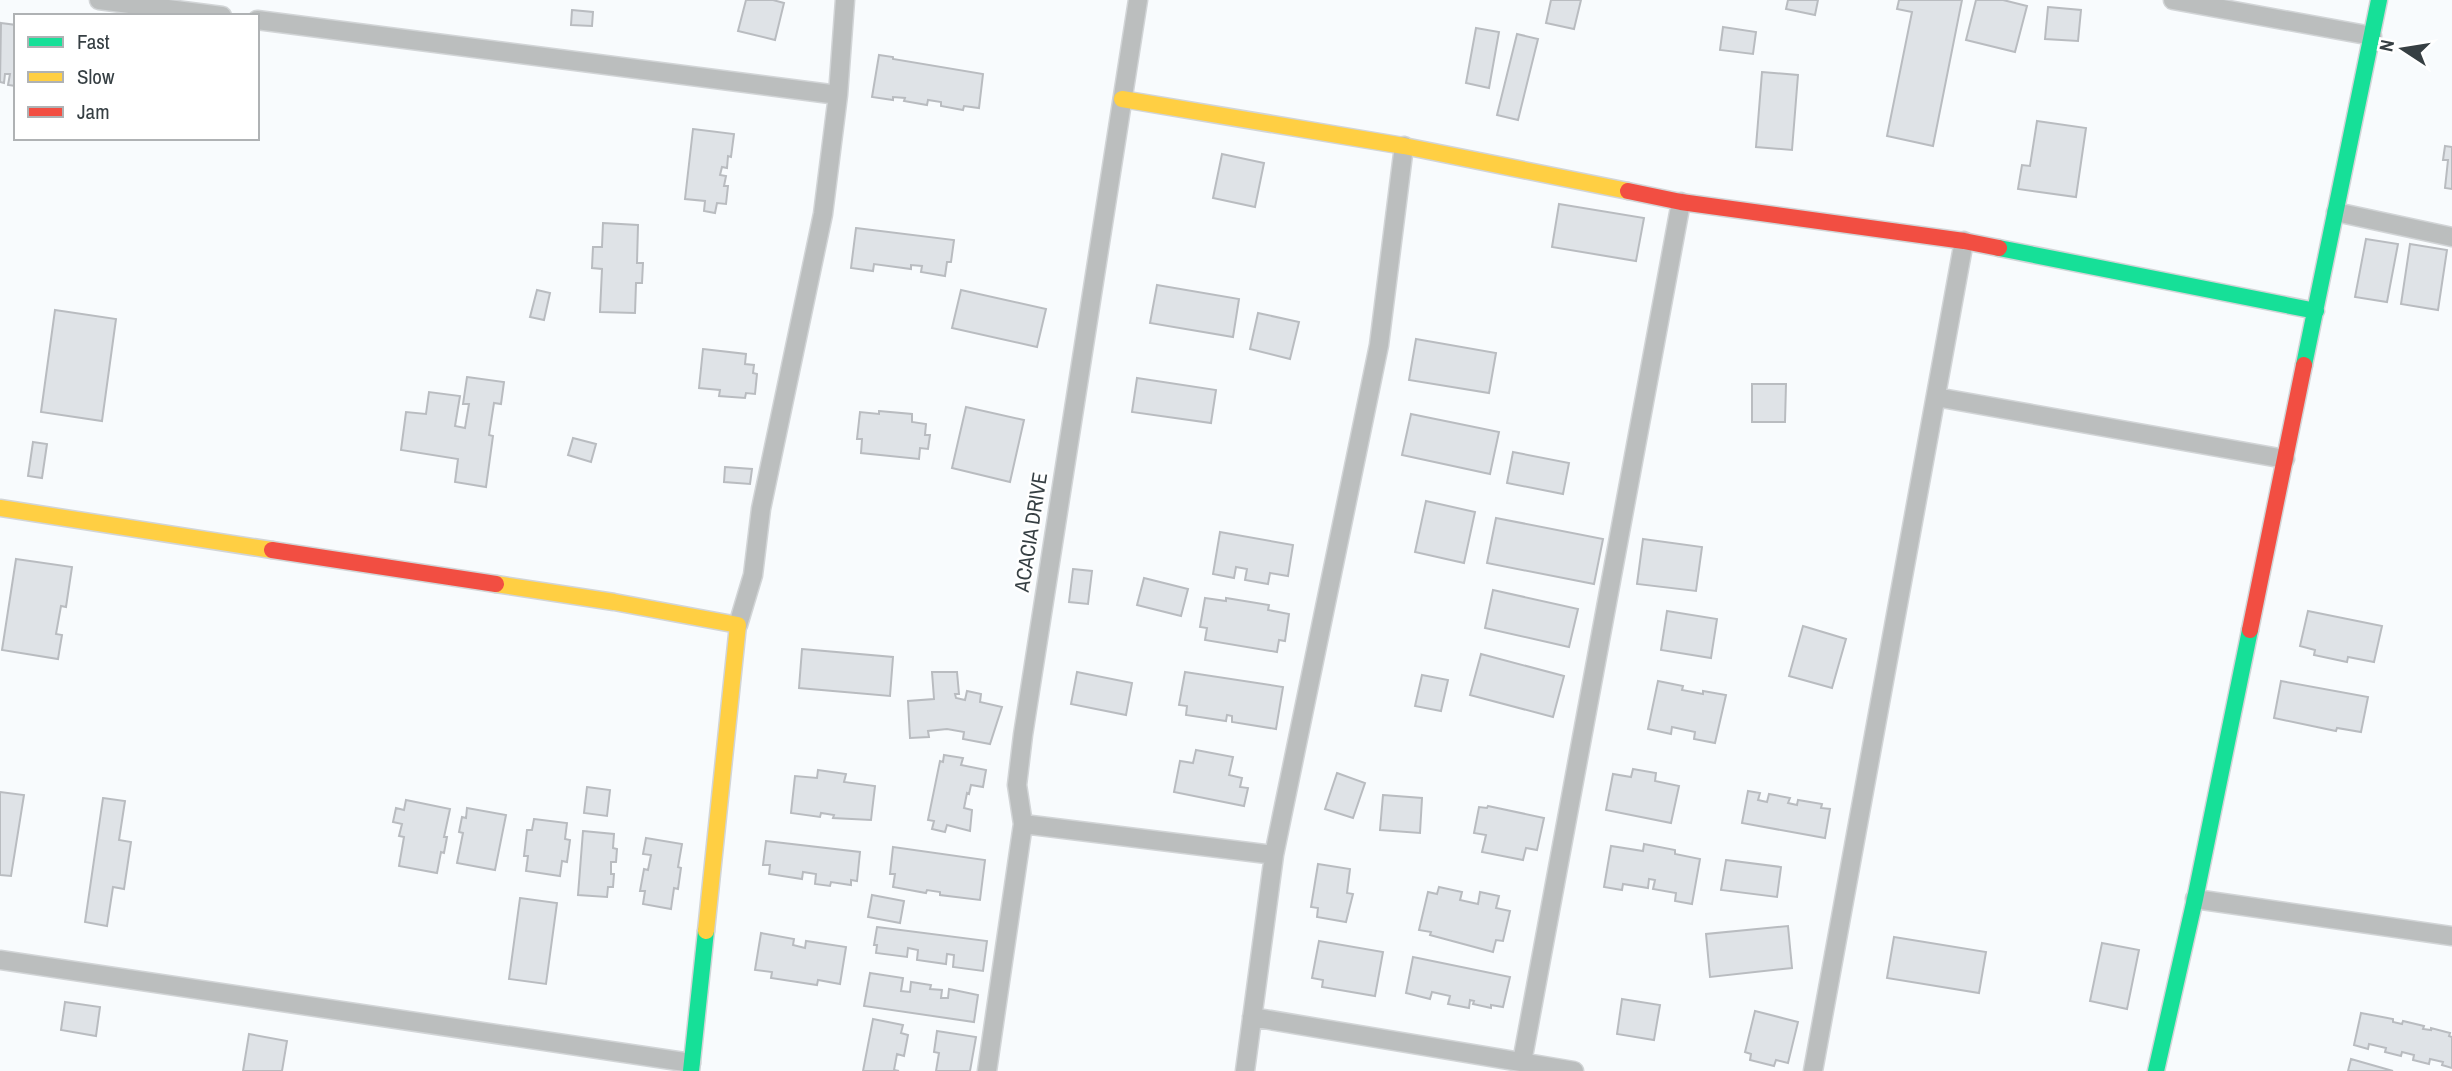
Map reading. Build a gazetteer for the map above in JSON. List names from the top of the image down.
{
  "streets": {
    "street": ["ACACIA DRIVE"]
  },
  "legend": ["Fast", "Slow", "Jam"],
  "north": "left"
}
